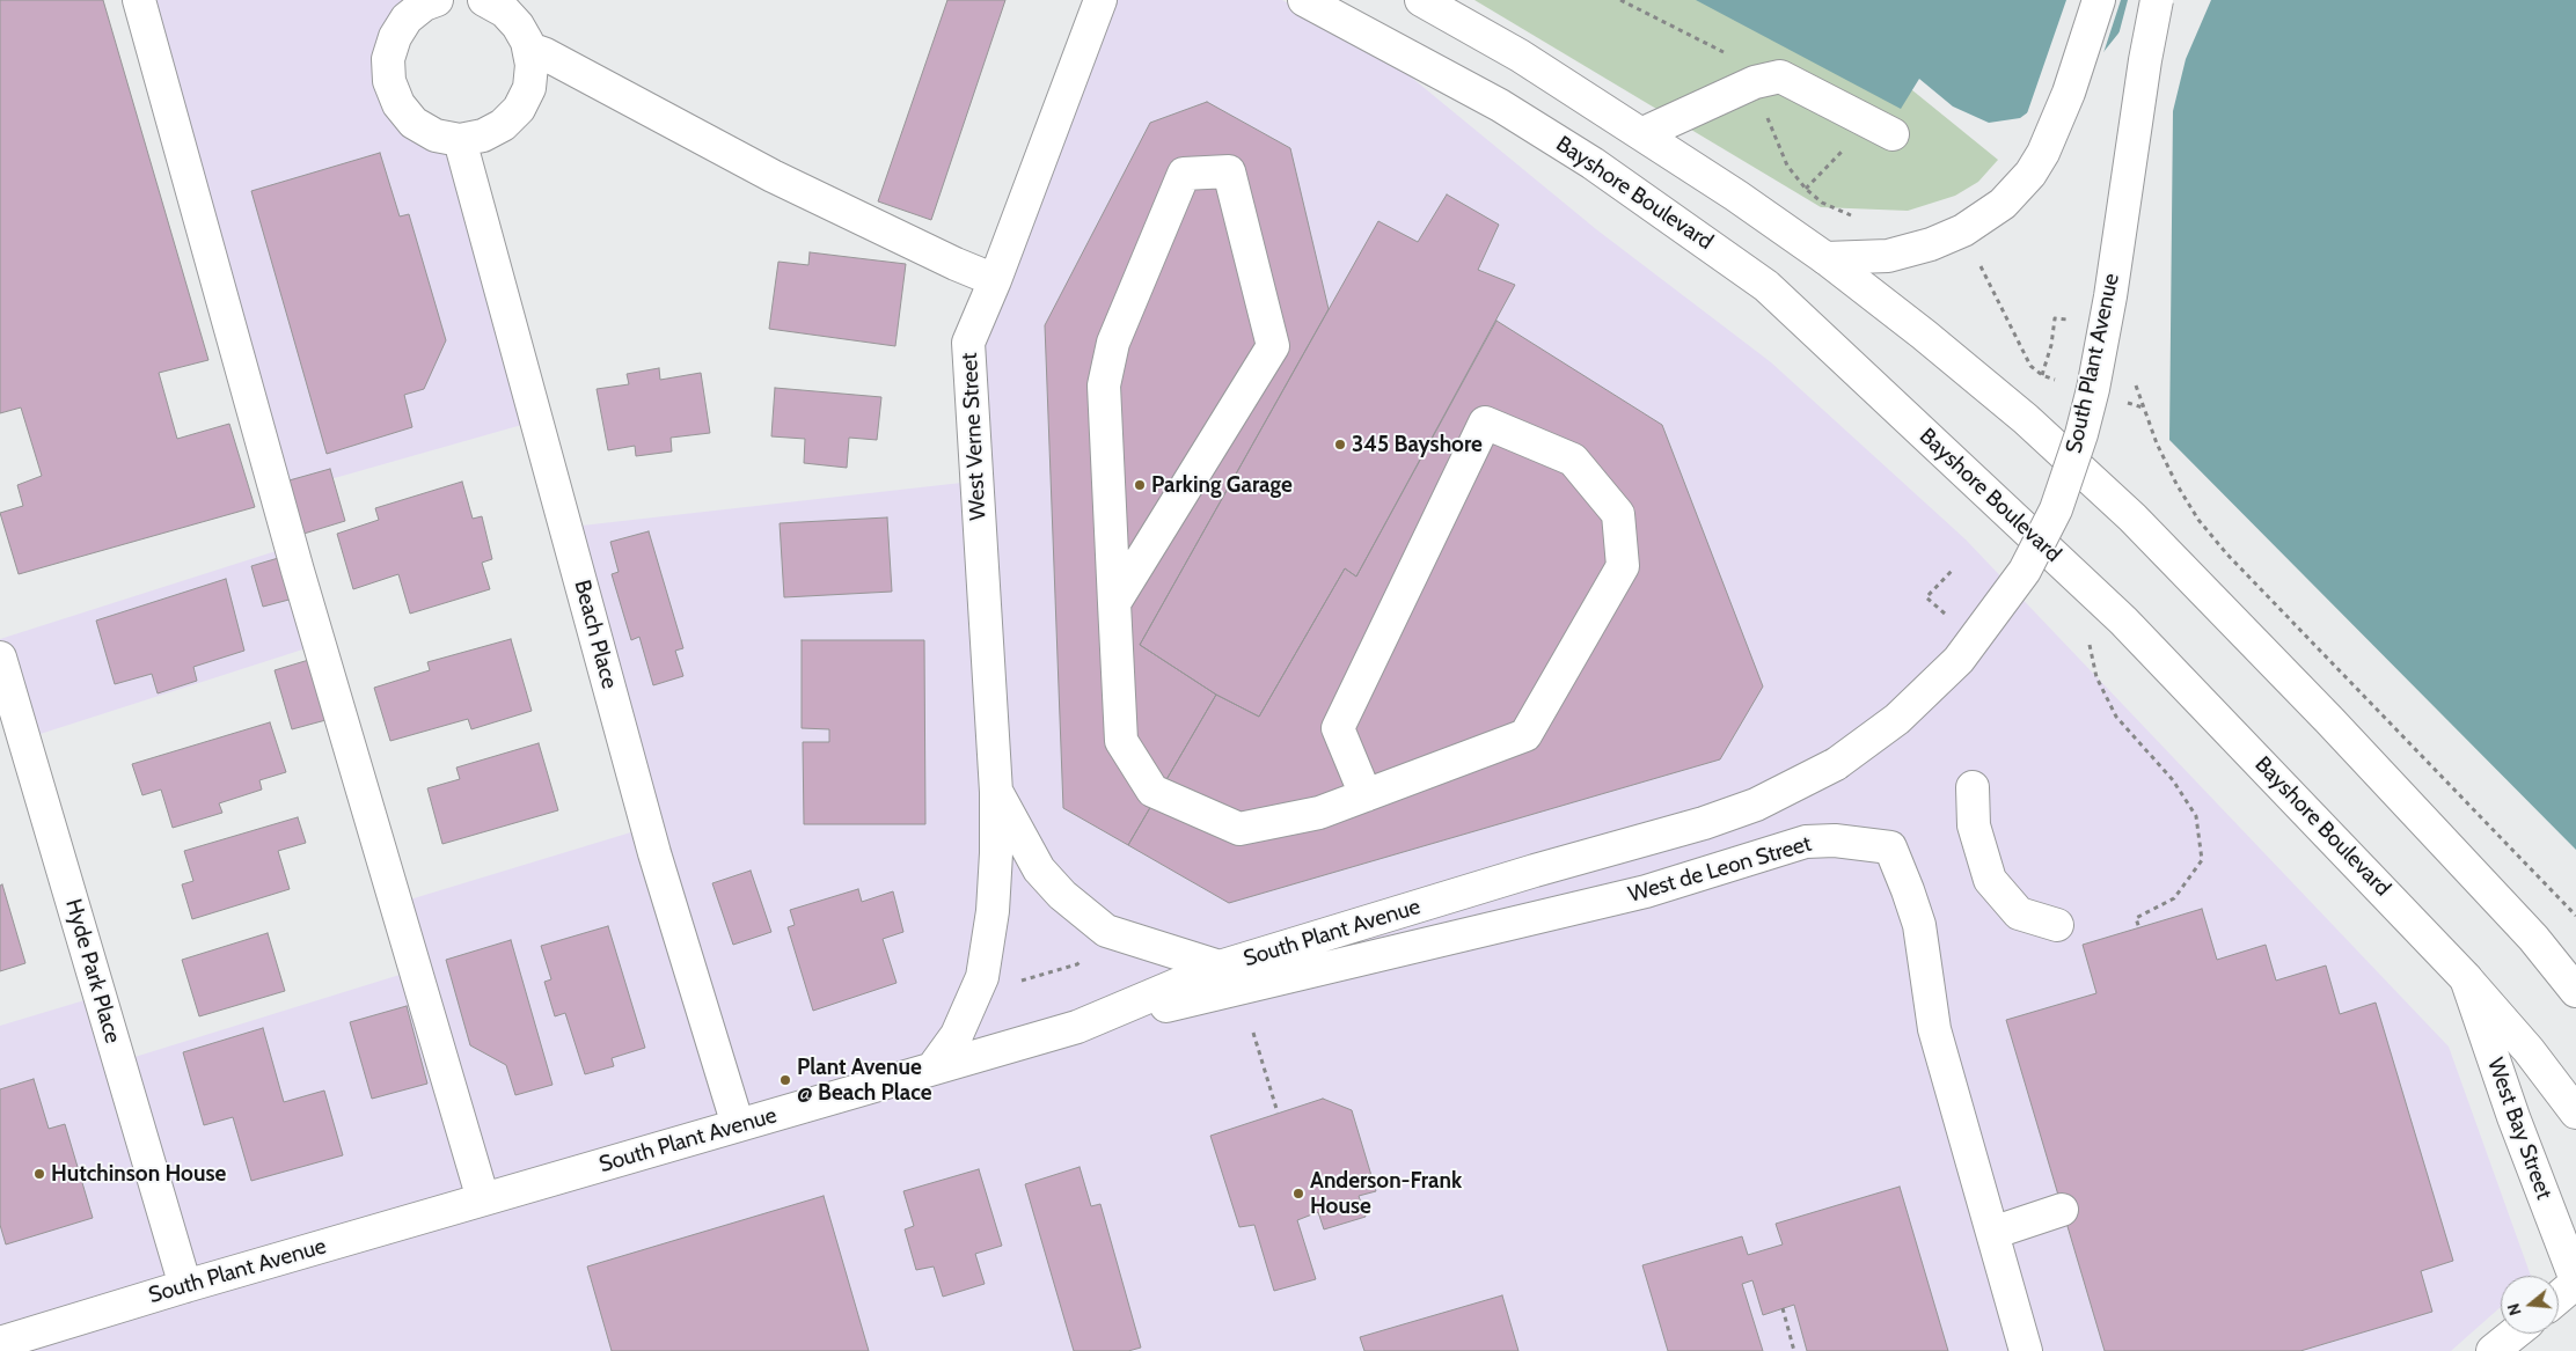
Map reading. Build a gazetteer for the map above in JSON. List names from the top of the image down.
{
  "streets": {
    "street": [
      "Bayshore Boulevard",
      "South Plant Avenue",
      "West Verne Street",
      "Beach Place",
      "West de Leon Street",
      "Hyde Park Place",
      "West Bay Street"
    ]
  },
  "crossings": [
    ["Bayshore Boulevard", "West Bay Street"],
    ["South Plant Avenue", "West Verne Street"],
    ["South Plant Avenue", "Beach Place"],
    ["South Plant Avenue", "West de Leon Street"],
    ["South Plant Avenue", "Hyde Park Place"]
  ],
  "places": [
    "345 Bayshore",
    "Parking Garage",
    "Plant Avenue @ Beach Place",
    "Hutchinson House",
    "Anderson-Frank House"
  ],
  "north": "left"
}
